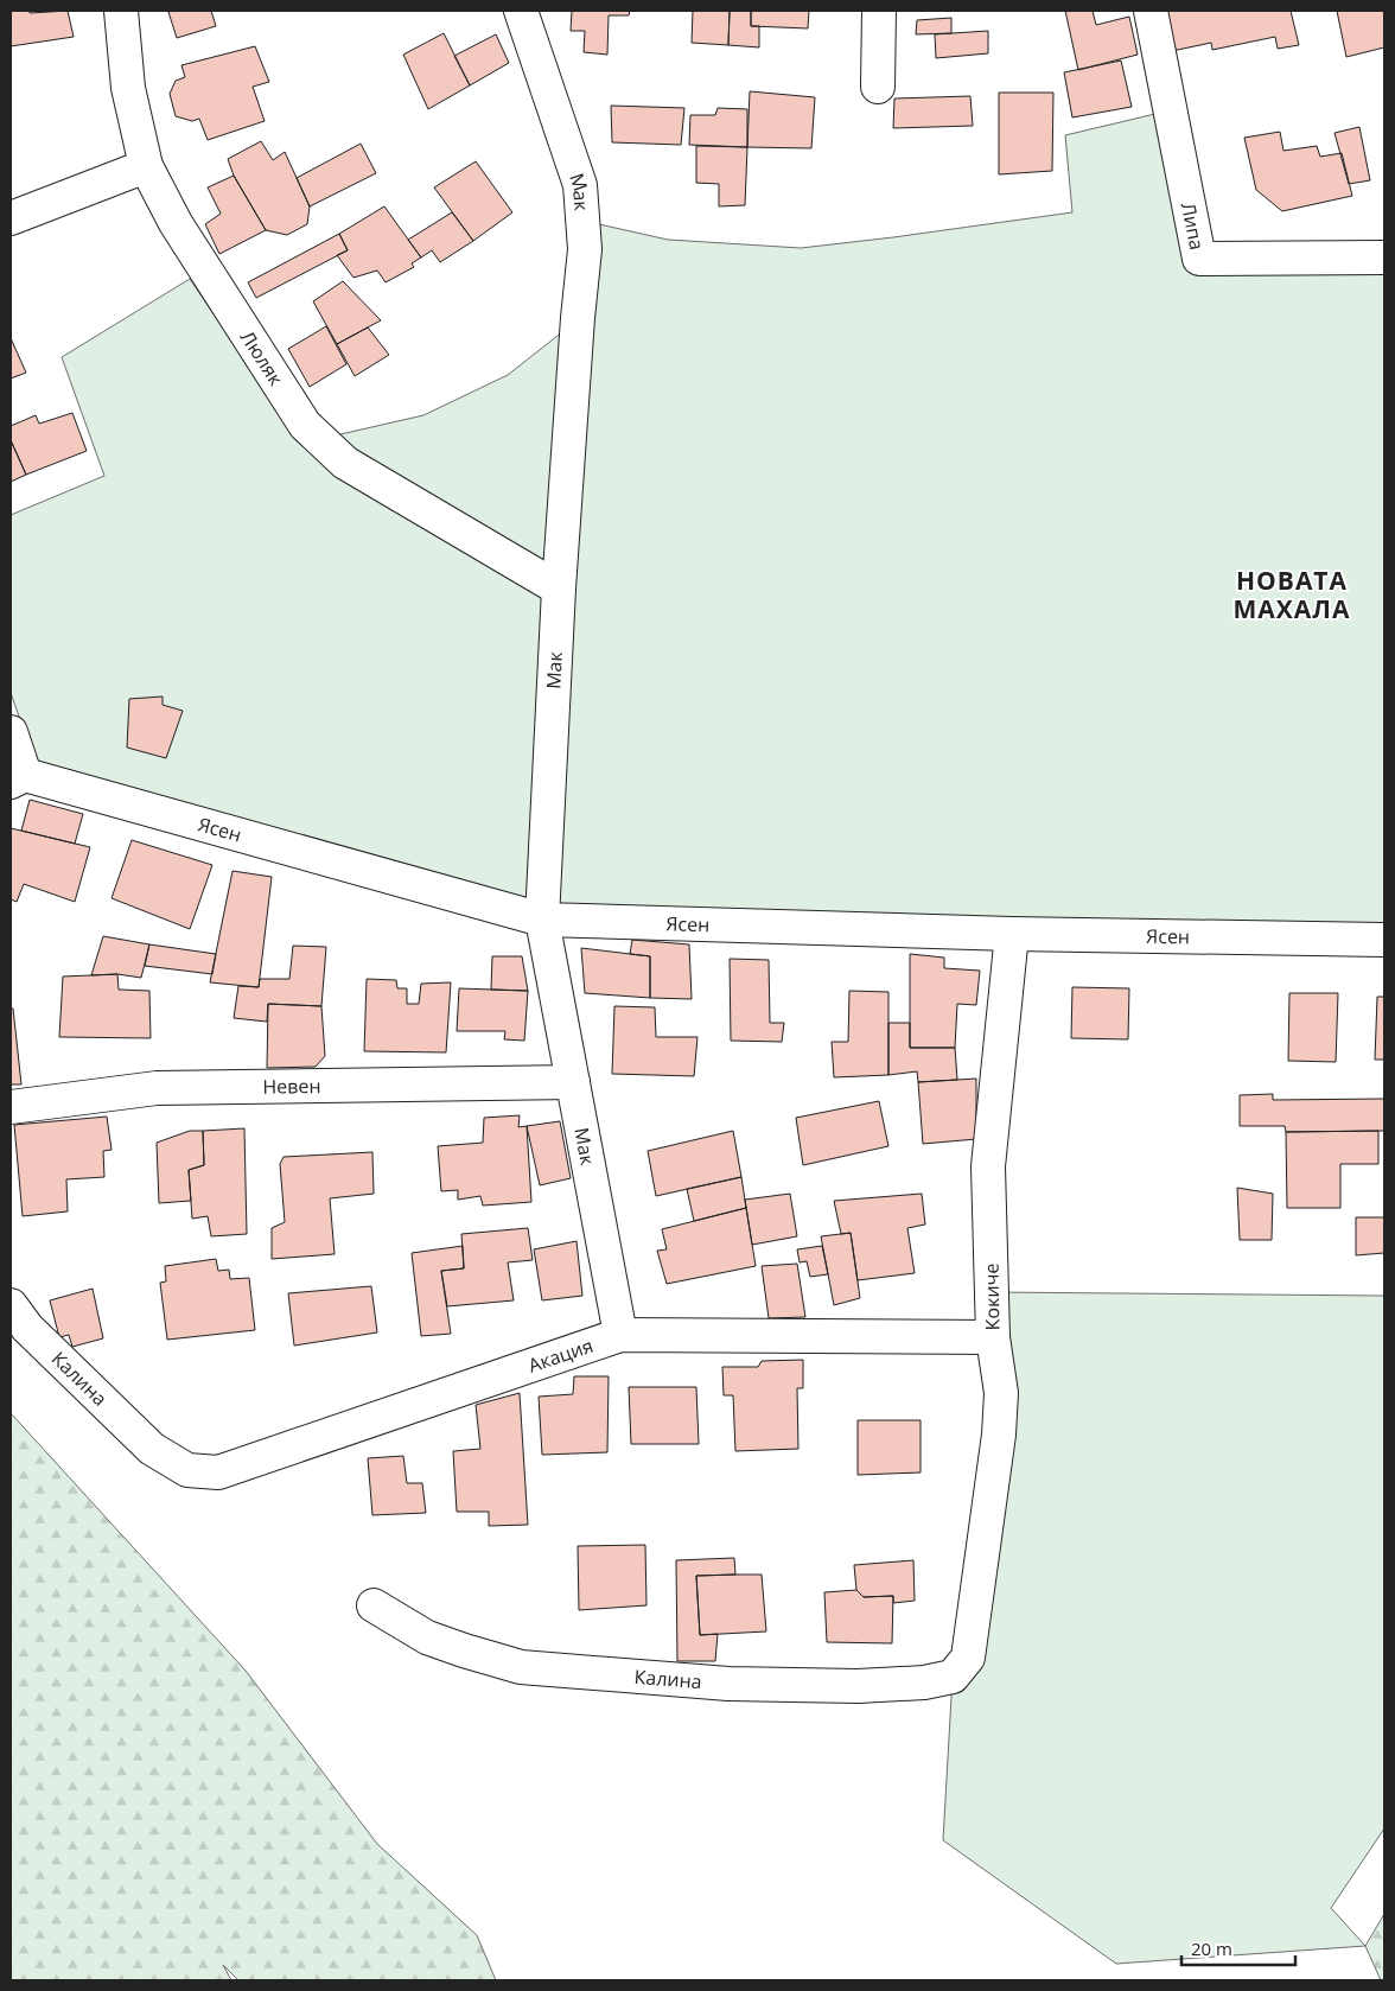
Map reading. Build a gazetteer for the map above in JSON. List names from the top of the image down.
{
  "streets": {
    "street": [
      "Мак",
      "Липа",
      "Люляк",
      "Ясен",
      "Невен",
      "Кокиче",
      "Акация",
      "Калина"
    ]
  },
  "crossings": [
    ["Мак", "Люляк"],
    ["Мак", "Ясен"],
    ["Мак", "Невен"],
    ["Мак", "Акация"],
    ["Ясен", "Кокиче"],
    ["Кокиче", "Акация"],
    ["Кокиче", "Калина"],
    ["Акация", "Калина"]
  ],
  "districts": ["НОВАТА МАХАЛА"],
  "scale_bar": "20 m"
}
